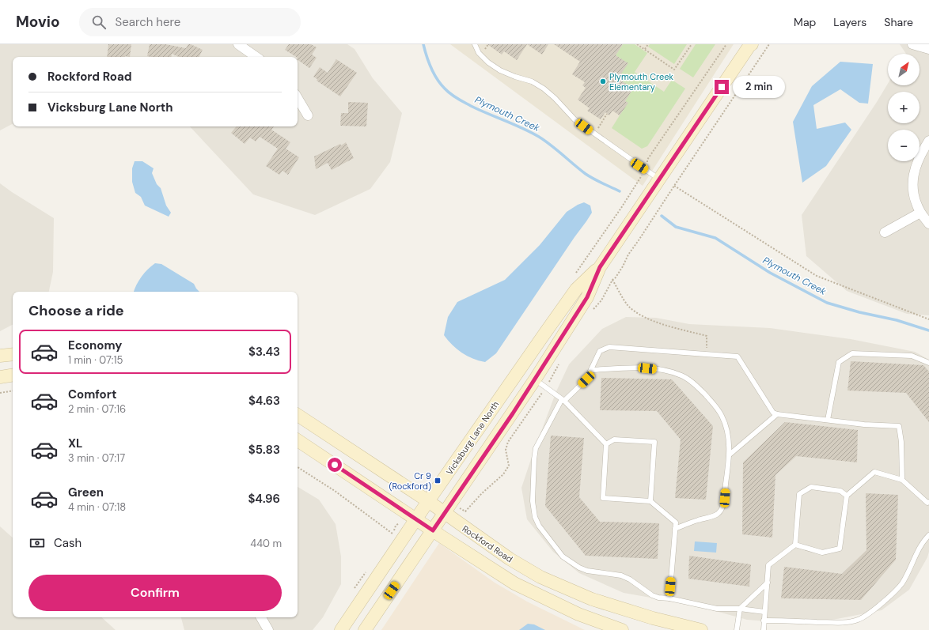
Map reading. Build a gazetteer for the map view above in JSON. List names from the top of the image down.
{
  "streets": {
    "main road": ["Vicksburg Lane North", "Rockford Road"]
  },
  "crossings": [
    ["Vicksburg Lane North", "Rockford Road"]
  ],
  "water": ["Plymouth Creek"],
  "places": {
    "other": ["Plymouth Creek Elementary"],
    "transit": ["Cr 9 (Rockford)"]
  },
  "north": "top right",
  "page": {
    "header": "Movio",
    "search": "Search here",
    "nav": ["Map", "Layers", "Share"],
    "map_buttons": ["+", "−"],
    "banner": ["Rockford Road", "Vicksburg Lane North"],
    "bubble": "2 min",
    "heading": "Choose a ride",
    "list": [
      {
        "name": "Economy",
        "note": "1 min · 07:15",
        "value": "$3.43"
      },
      {
        "name": "Comfort",
        "note": "2 min · 07:16",
        "value": "$4.63"
      },
      {
        "name": "XL",
        "note": "3 min · 07:17",
        "value": "$5.83"
      },
      {
        "name": "Green",
        "note": "4 min · 07:18",
        "value": "$4.96"
      }
    ],
    "pay": ["Cash", "440 m"],
    "buttons": "Confirm"
  }
}
